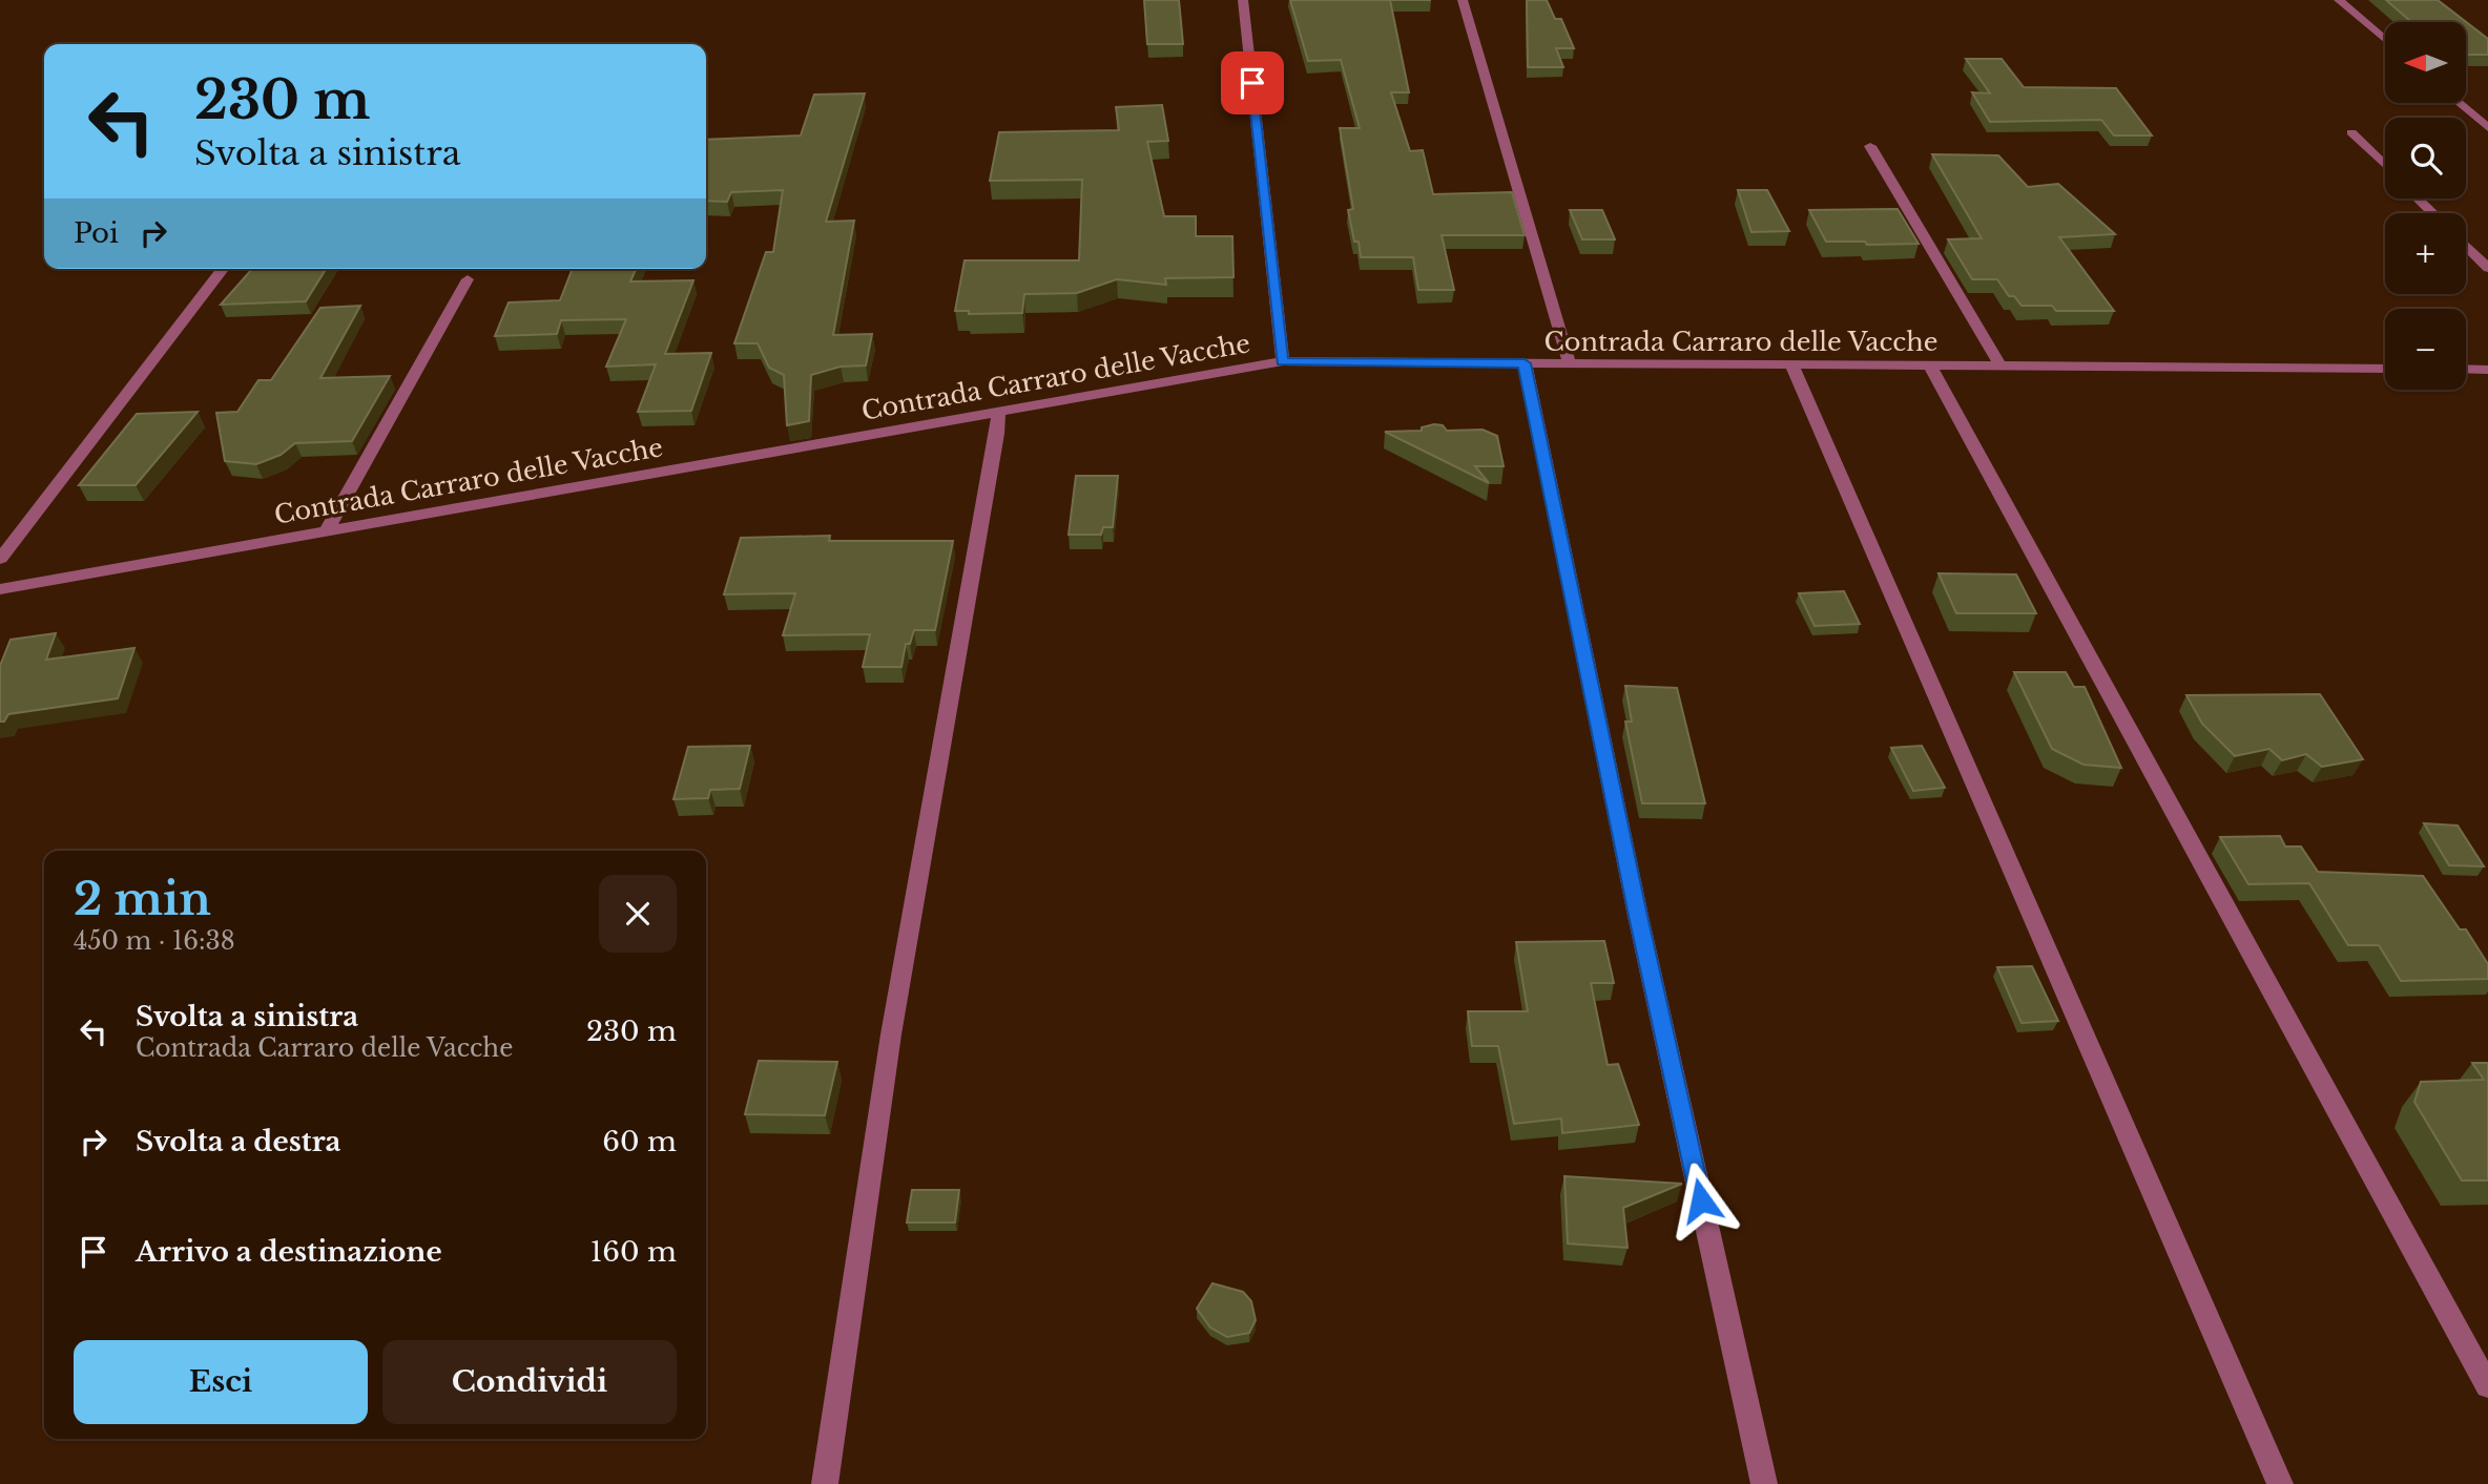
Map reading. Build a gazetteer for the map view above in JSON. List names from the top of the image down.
{
  "streets": {
    "street": ["Contrada Carraro delle Vacche"]
  },
  "north": "left",
  "page": {
    "map_buttons": ["+", "−"],
    "turn": ["230 m", "Svolta a sinistra"],
    "then": "Poi",
    "heading": ["2 min", "450 m · 16:38"],
    "list": [
      {
        "name": "Svolta a sinistra",
        "note": "Contrada Carraro delle Vacche",
        "value": "230 m"
      },
      {
        "name": "Svolta a destra",
        "value": "60 m"
      },
      {
        "name": "Arrivo a destinazione",
        "value": "160 m"
      }
    ],
    "buttons": ["Esci", "Condividi"]
  }
}
